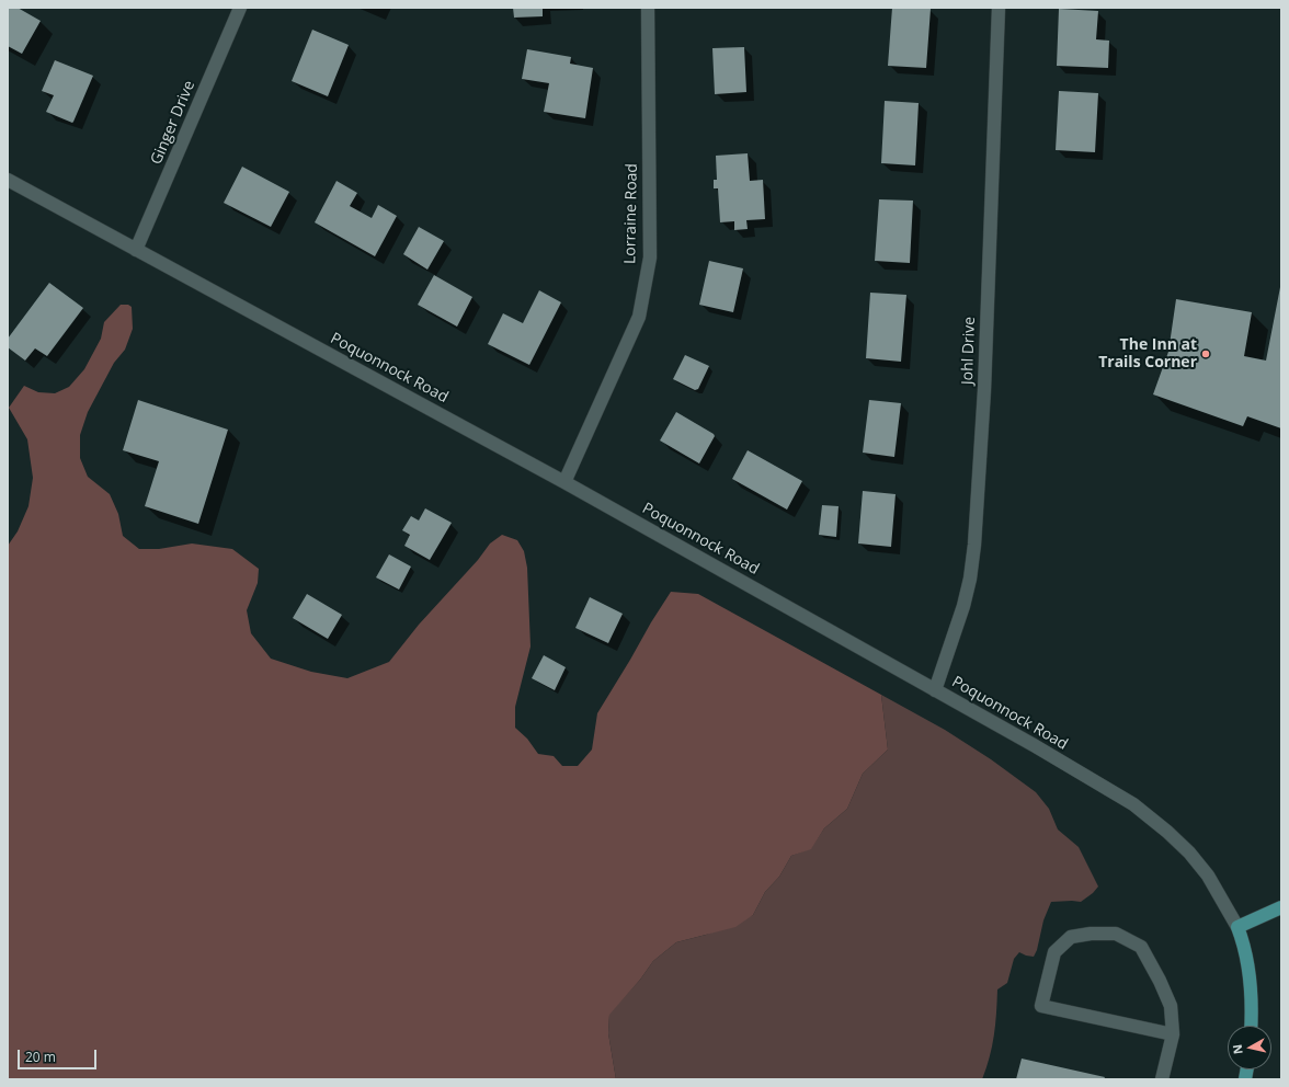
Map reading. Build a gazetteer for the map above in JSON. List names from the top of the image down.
{
  "streets": {
    "main road": ["Poquonnock Road"],
    "street": ["Ginger Drive", "Lorraine Road", "Johl Drive"]
  },
  "crossings": [
    ["Ginger Drive", "Poquonnock Road"],
    ["Lorraine Road", "Poquonnock Road"],
    ["Johl Drive", "Poquonnock Road"]
  ],
  "places": ["The Inn at Trails Corner"],
  "scale_bar": "20 m",
  "north": "left"
}
